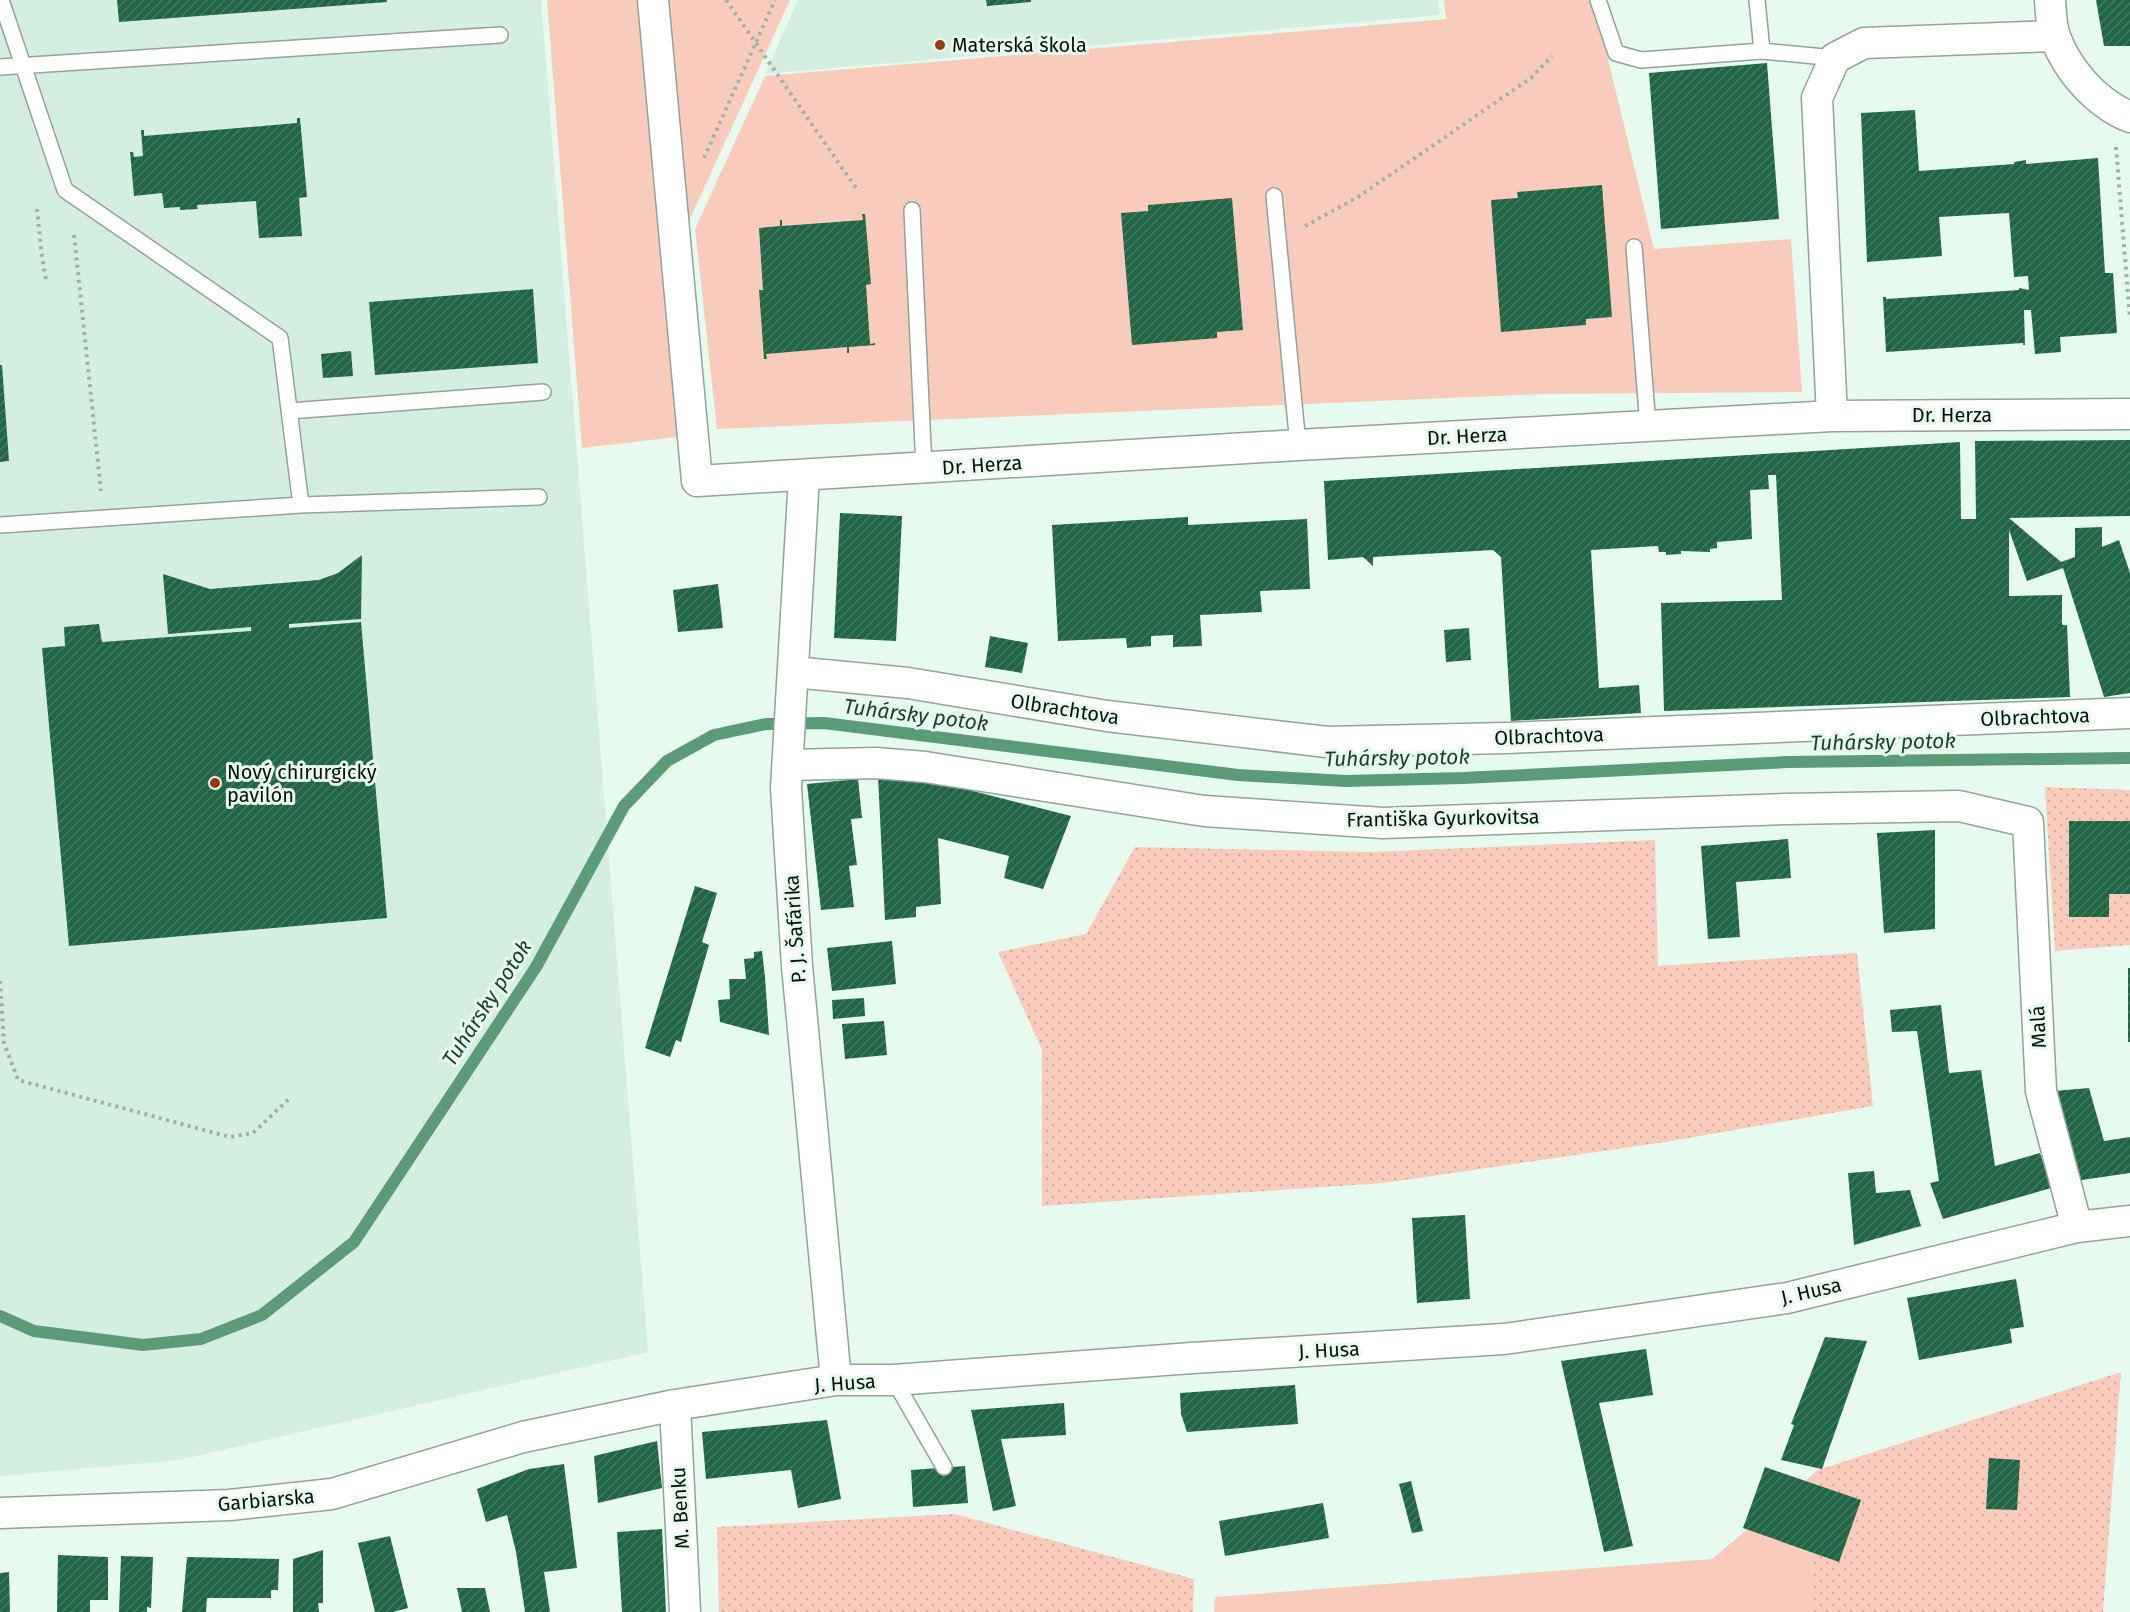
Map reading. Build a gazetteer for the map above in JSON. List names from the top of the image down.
{
  "streets": {
    "street": [
      "Dr. Herza",
      "Olbrachtova",
      "Františka Gyurkovitsa",
      "P. J. Šafárika",
      "Malá",
      "J. Husa",
      "Garbiarska",
      "M. Benku"
    ]
  },
  "crossings": [
    ["Dr. Herza", "P. J. Šafárika"],
    ["Olbrachtova", "P. J. Šafárika"],
    ["Františka Gyurkovitsa", "P. J. Šafárika"],
    ["Františka Gyurkovitsa", "Malá"],
    ["P. J. Šafárika", "J. Husa"],
    ["Malá", "J. Husa"],
    ["J. Husa", "Garbiarska"],
    ["J. Husa", "M. Benku"]
  ],
  "water": ["Tuhársky potok"],
  "places": ["Materská škola", "Nový chirurgický pavilón"]
}
